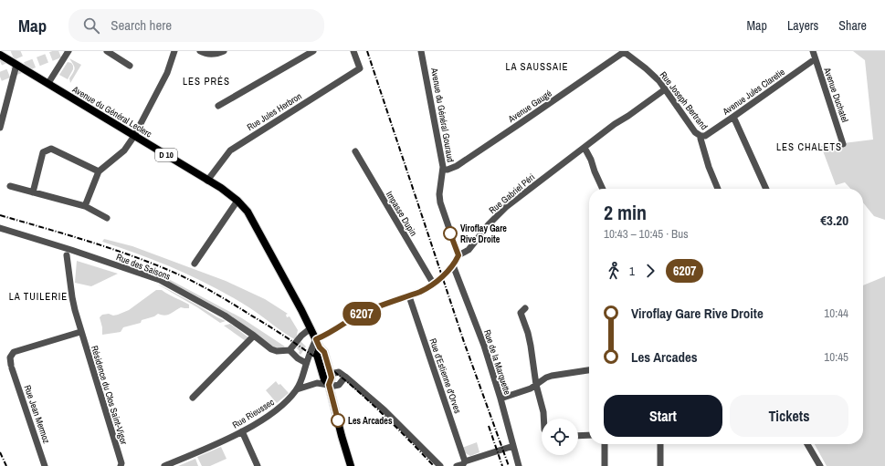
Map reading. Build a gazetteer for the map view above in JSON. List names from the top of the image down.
{
  "streets": {
    "main road": ["Avenue du Général Leclerc", "D 10"],
    "street": [
      "Avenue Jules Claretie",
      "Avenue Duchatel",
      "Rue Joseph Bertrand",
      "Avenue Gaugé",
      "Rue Jules Herbron",
      "Avenue du Général Gouraud",
      "Rue Gabriel Péri",
      "Impasse Dupin",
      "Rue des Saisons",
      "Rue de la Marquette",
      "Rue d'Estienne d'Orves",
      "Résidence du Clos Saint-Vigor",
      "Rue Rieussec",
      "Rue Jean Mermoz"
    ]
  },
  "crossings": [
    ["Avenue Jules Claretie", "Avenue Duchatel"],
    ["Avenue Jules Claretie", "Rue Joseph Bertrand"],
    ["Rue Joseph Bertrand", "Avenue Gaugé"],
    ["Rue Joseph Bertrand", "Rue Gabriel Péri"],
    ["Avenue Gaugé", "Avenue du Général Gouraud"],
    ["Avenue du Général Leclerc", "Rue Jules Herbron"],
    ["Avenue du Général Leclerc", "Rue Gabriel Péri"],
    ["Avenue du Général Leclerc", "Rue Rieussec"],
    ["Avenue du Général Gouraud", "Rue Gabriel Péri"],
    ["Rue Gabriel Péri", "Impasse Dupin"],
    ["Rue Gabriel Péri", "Rue de la Marquette"],
    ["Rue Gabriel Péri", "Rue d'Estienne d'Orves"],
    ["Rue Gabriel Péri", "Rue Rieussec"],
    ["Résidence du Clos Saint-Vigor", "Rue Jean Mermoz"]
  ],
  "districts": [
    "LA SAUSSAIE",
    "LES PRÉS",
    "LES CHALETS",
    "LA TUILERIE"
  ],
  "places": ["Viroflay Gare Rive Droite", "Les Arcades"],
  "lines": ["bus line 6207"],
  "page": {
    "header": "Map",
    "search": "Search here",
    "nav": ["Map", "Layers", "Share"],
    "on_map": "6207",
    "heading": ["2 min", "10:43 – 10:45 · Bus", "€3.20"],
    "legs": ["1", "6207"],
    "list": [
      {
        "name": "Viroflay Gare Rive Droite",
        "value": "10:44"
      },
      {
        "name": "Les Arcades",
        "value": "10:45"
      }
    ],
    "buttons": ["Start", "Tickets"]
  }
}
